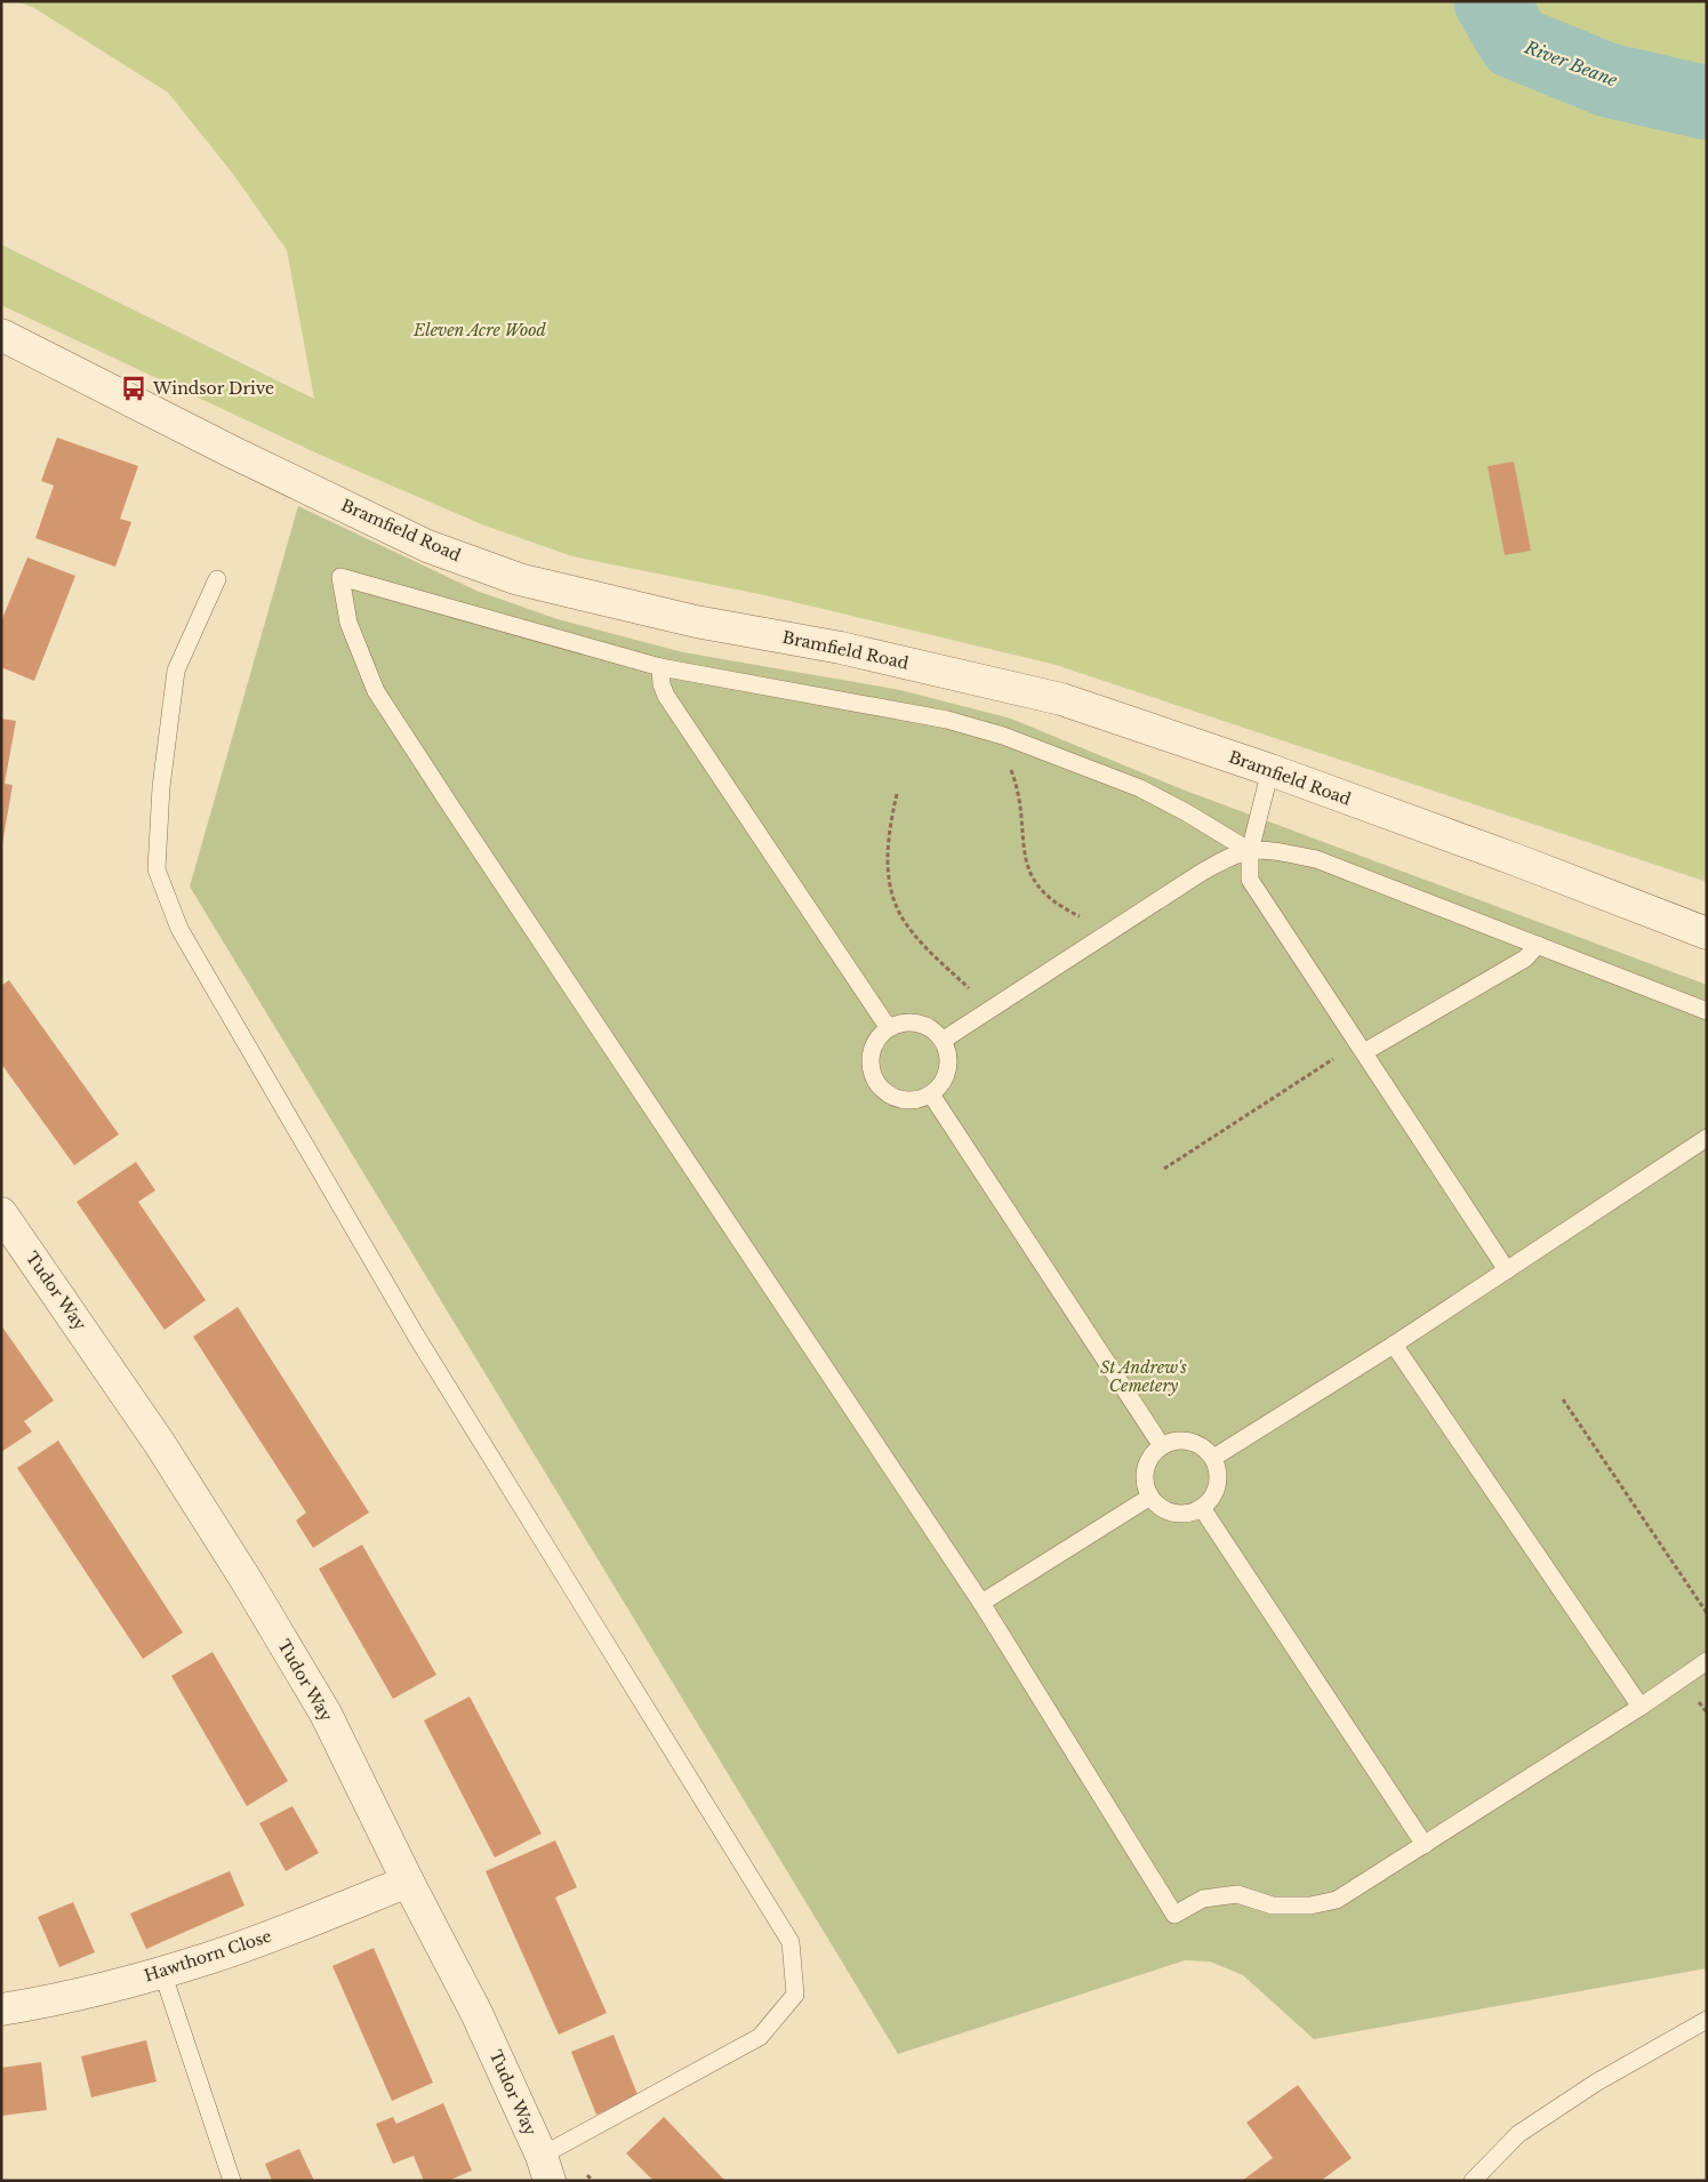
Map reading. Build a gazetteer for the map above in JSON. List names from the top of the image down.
{
  "streets": {
    "street": ["Bramfield Road", "Tudor Way", "Hawthorn Close"]
  },
  "crossings": [
    ["Tudor Way", "Hawthorn Close"]
  ],
  "water": ["River Beane"],
  "parks": ["Eleven Acre Wood", "St Andrew's Cemetery"],
  "places": {
    "bus stop": ["Windsor Drive"]
  }
}
